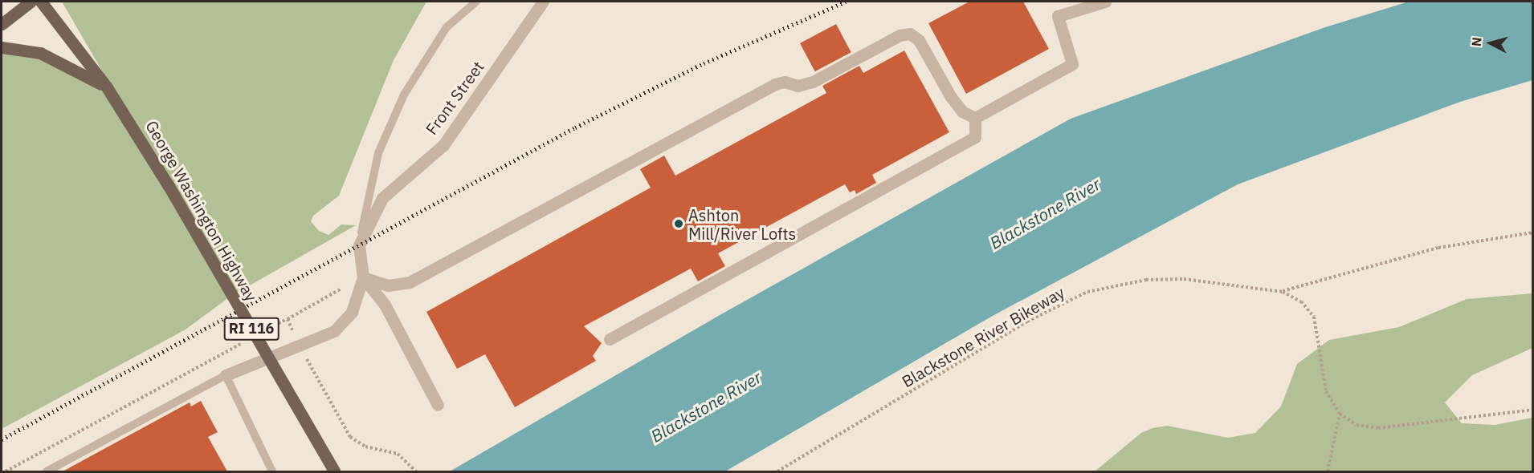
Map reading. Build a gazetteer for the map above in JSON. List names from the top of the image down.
{
  "streets": {
    "main road": ["George Washington Highway", "RI 116"],
    "street": ["Front Street"],
    "path": ["Blackstone River Bikeway"]
  },
  "water": ["Blackstone River"],
  "places": ["Ashton Mill/River Lofts"],
  "north": "left"
}
